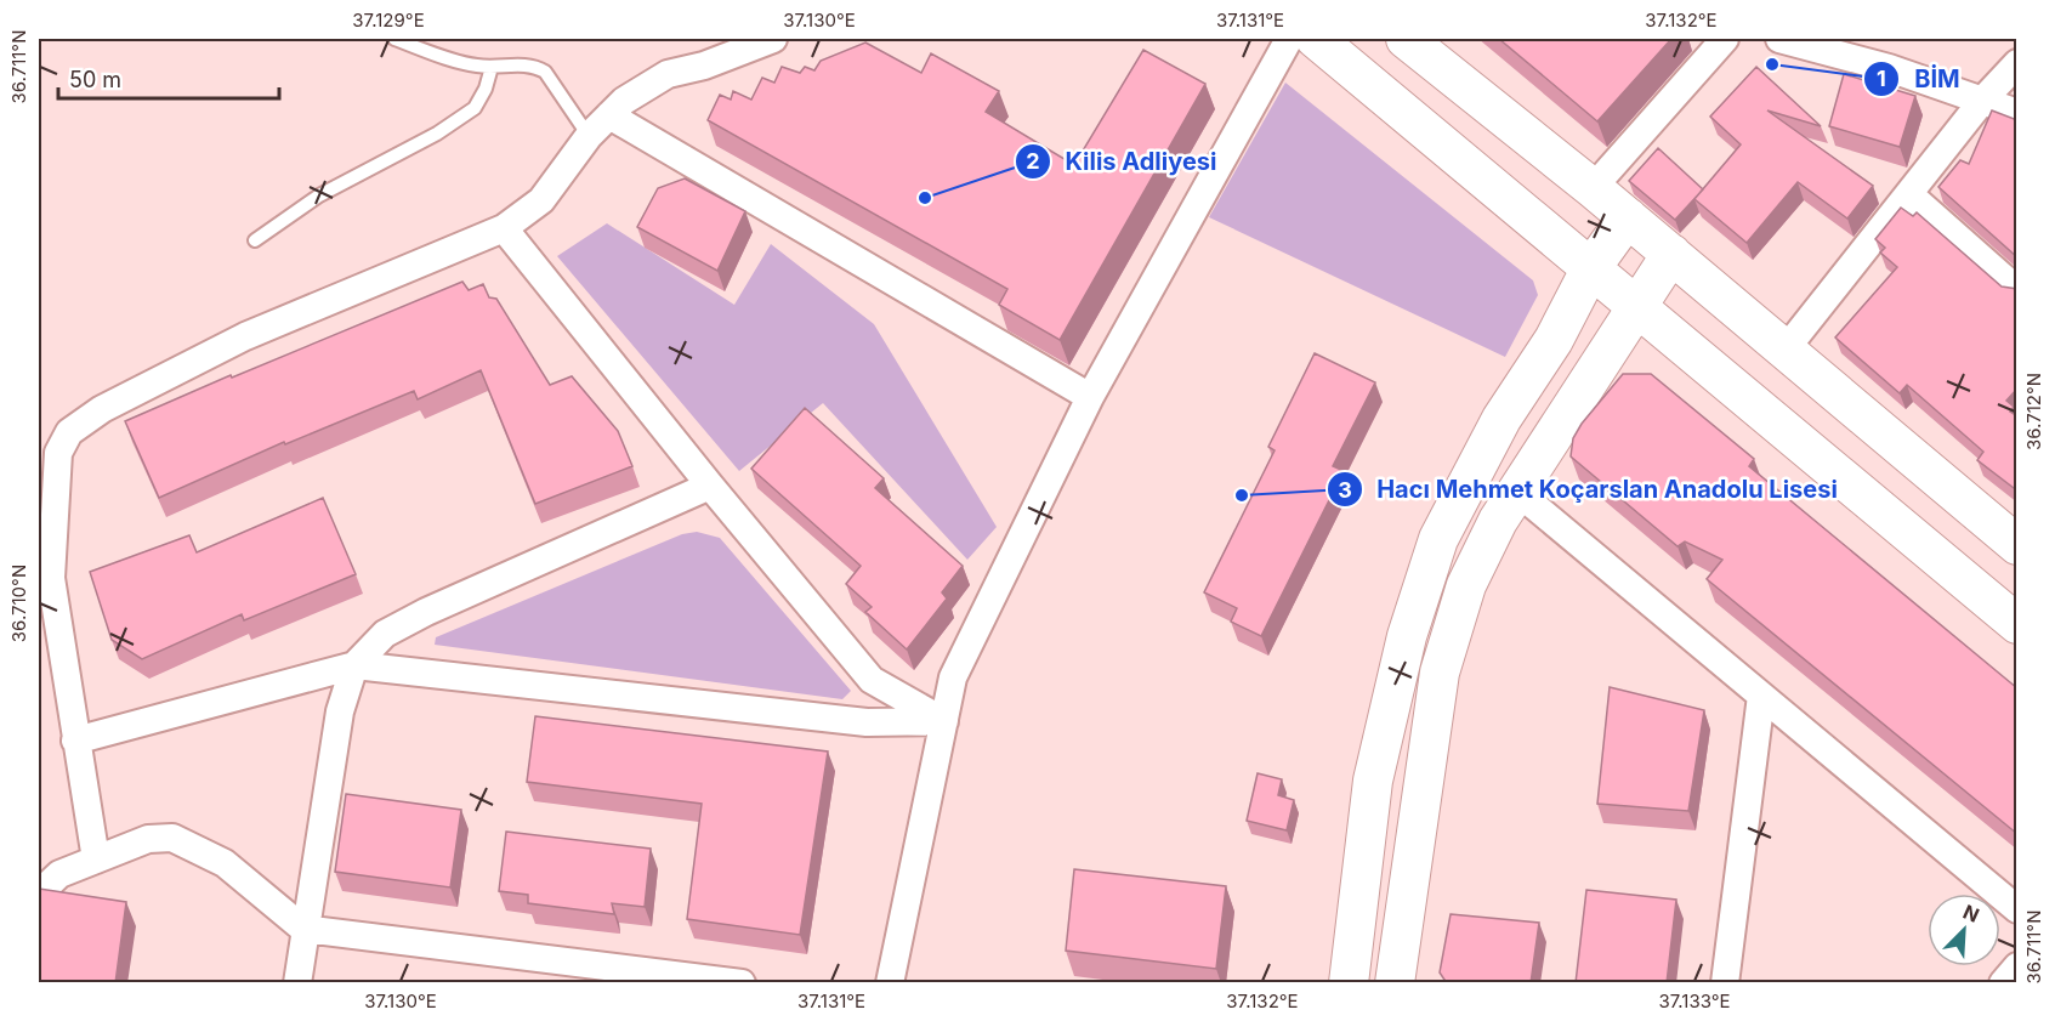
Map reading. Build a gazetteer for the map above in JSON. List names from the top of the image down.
{
  "places": ["BİM", "Kilis Adliyesi", "Hacı Mehmet Koçarslan Anadolu Lisesi"],
  "scale_bar": "50 m",
  "north": "top right",
  "coordinates": [
    "37.129°E",
    "37.130°E",
    "37.131°E",
    "37.132°E",
    "36.711°N",
    "36.712°N",
    "36.710°N",
    "37.133°E"
  ]
}
